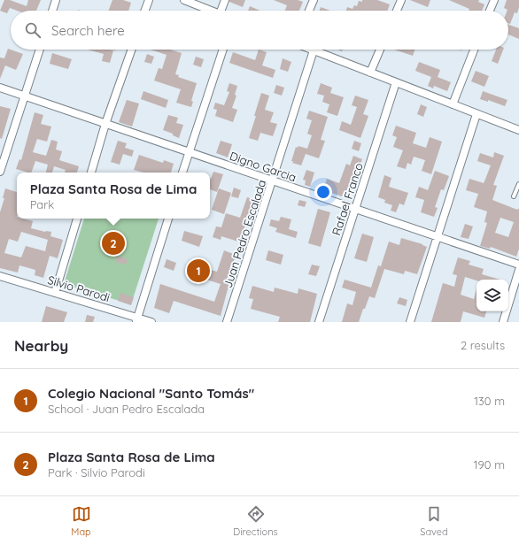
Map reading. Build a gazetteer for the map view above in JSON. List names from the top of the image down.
{
  "streets": {
    "street": [
      "Digno Garcia",
      "Rafael Franco",
      "Juan Pedro Escalada",
      "Silvio Parodi"
    ]
  },
  "crossings": [
    ["Digno Garcia", "Rafael Franco"],
    ["Digno Garcia", "Juan Pedro Escalada"]
  ],
  "page": {
    "search": "Search here",
    "popup": ["Plaza Santa Rosa de Lima", "Park"],
    "pins": ["2", "1"],
    "heading": ["Nearby", "2 results"],
    "list": [
      {
        "mark": "1",
        "name": "Colegio Nacional \"Santo Tomás\"",
        "note": "School · Juan Pedro Escalada",
        "value": "130 m"
      },
      {
        "mark": "2",
        "name": "Plaza Santa Rosa de Lima",
        "note": "Park · Silvio Parodi",
        "value": "190 m"
      }
    ],
    "nav": ["Map", "Directions", "Saved"]
  }
}
